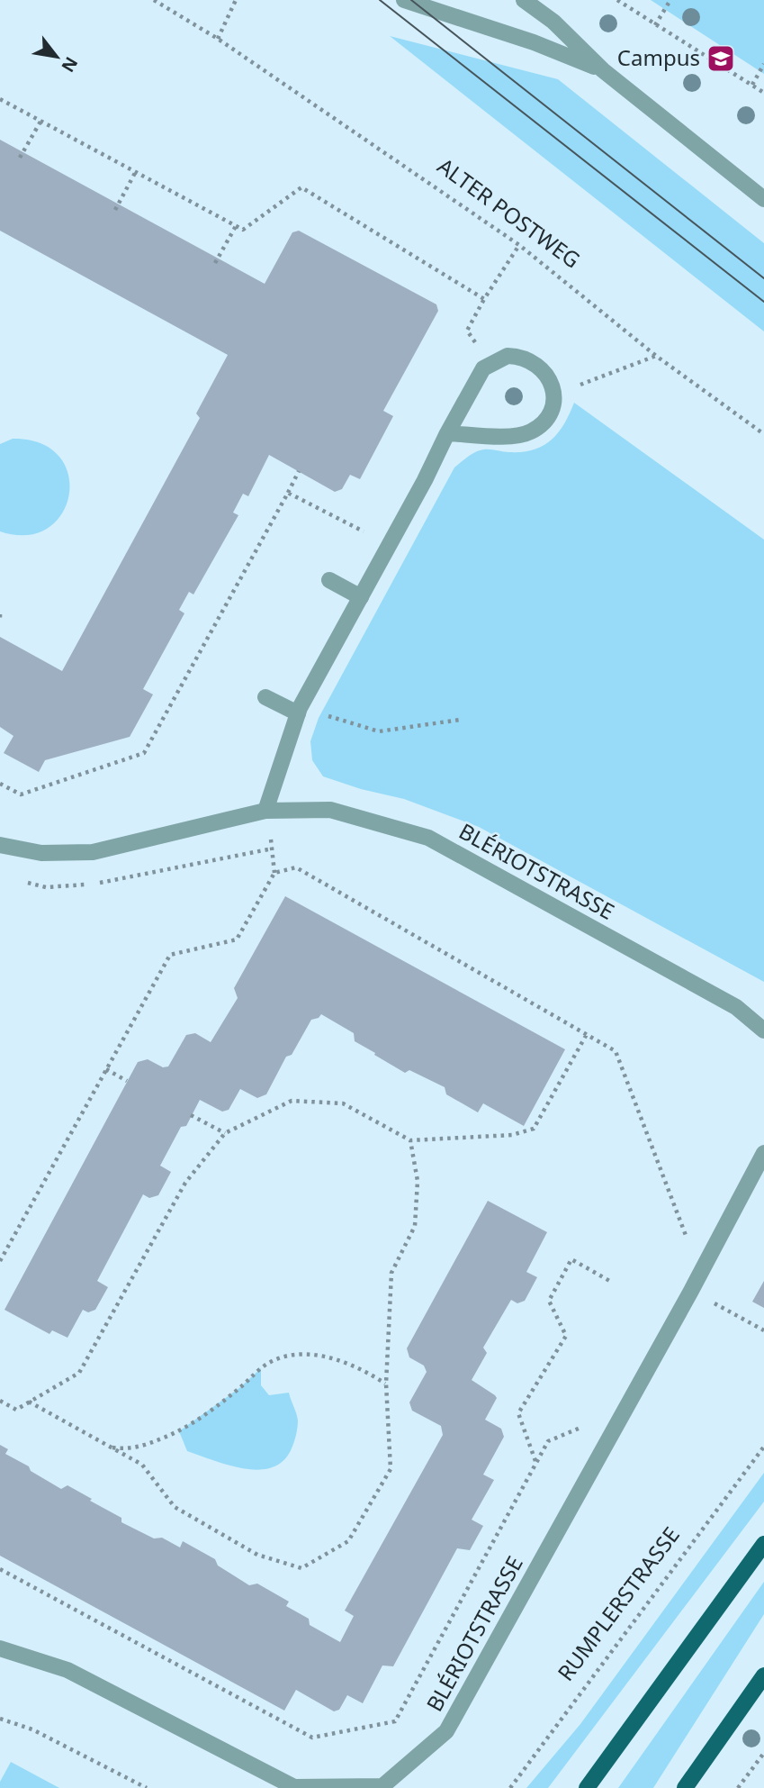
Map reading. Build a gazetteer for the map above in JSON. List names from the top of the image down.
{
  "streets": {
    "street": ["BLÉRIOTSTRASSE"],
    "path": ["ALTER POSTWEG", "RUMPLERSTRASSE"]
  },
  "places": {
    "school or university": ["Campus"]
  },
  "north": "bottom right"
}
